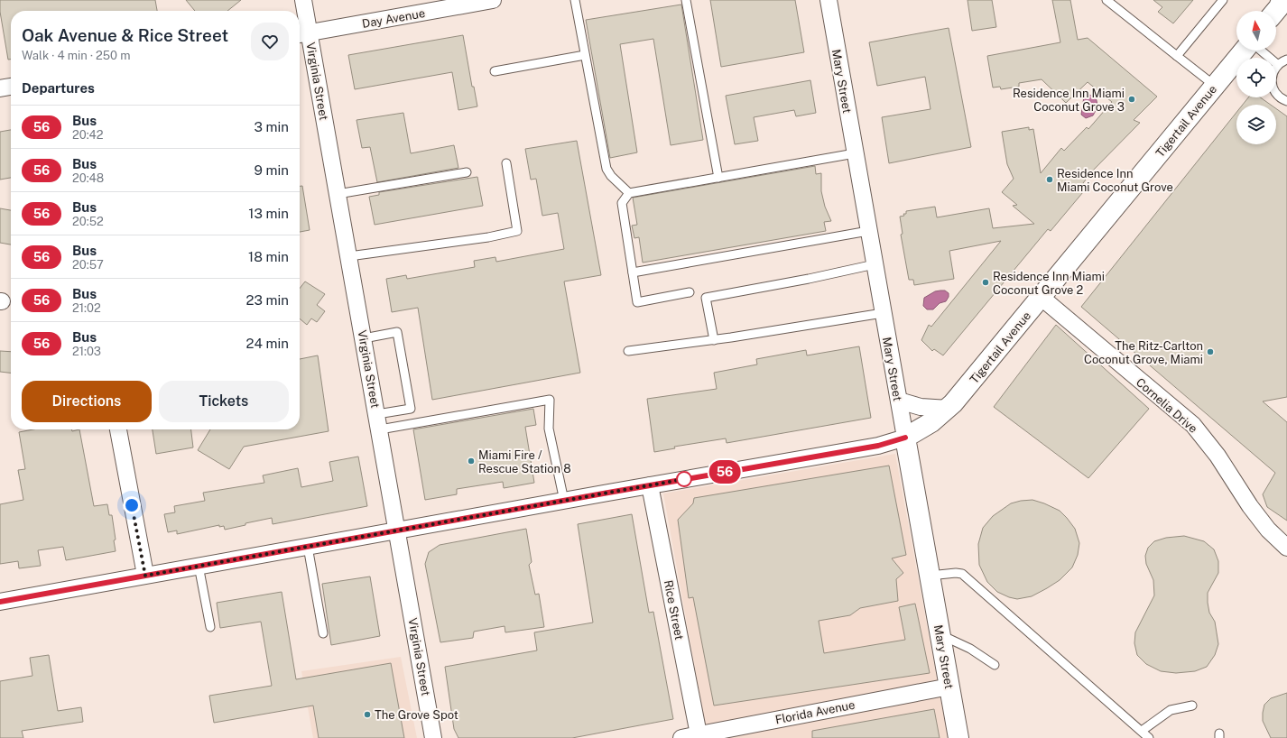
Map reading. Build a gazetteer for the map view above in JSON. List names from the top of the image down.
{
  "streets": {
    "street": [
      "Day Avenue",
      "Virginia Street",
      "Mary Street",
      "Tigertail Avenue",
      "Cornelia Drive",
      "Rice Street",
      "Florida Avenue"
    ]
  },
  "crossings": [
    ["Day Avenue", "Virginia Street"],
    ["Mary Street", "Tigertail Avenue"],
    ["Mary Street", "Florida Avenue"],
    ["Tigertail Avenue", "Cornelia Drive"],
    ["Rice Street", "Florida Avenue"]
  ],
  "places": [
    "Residence Inn Miami Coconut Grove 3",
    "Residence Inn Miami Coconut Grove",
    "Residence Inn Miami Coconut Grove 2",
    "The Ritz-Carlton Coconut Grove, Miami",
    "Miami Fire / Rescue Station 8",
    "The Grove Spot"
  ],
  "lines": ["bus line 56"],
  "north": "top",
  "page": {
    "on_map": "56",
    "heading": [
      ["Oak Avenue & Rice Street", "Walk · 4 min · 250 m"],
      "Departures"
    ],
    "list": [
      {
        "mark": "56",
        "name": "Bus",
        "note": "20:42",
        "value": "3 min"
      },
      {
        "mark": "56",
        "name": "Bus",
        "note": "20:48",
        "value": "9 min"
      },
      {
        "mark": "56",
        "name": "Bus",
        "note": "20:52",
        "value": "13 min"
      },
      {
        "mark": "56",
        "name": "Bus",
        "note": "20:57",
        "value": "18 min"
      },
      {
        "mark": "56",
        "name": "Bus",
        "note": "21:02",
        "value": "23 min"
      },
      {
        "mark": "56",
        "name": "Bus",
        "note": "21:03",
        "value": "24 min"
      }
    ],
    "buttons": ["Directions", "Tickets"]
  }
}
